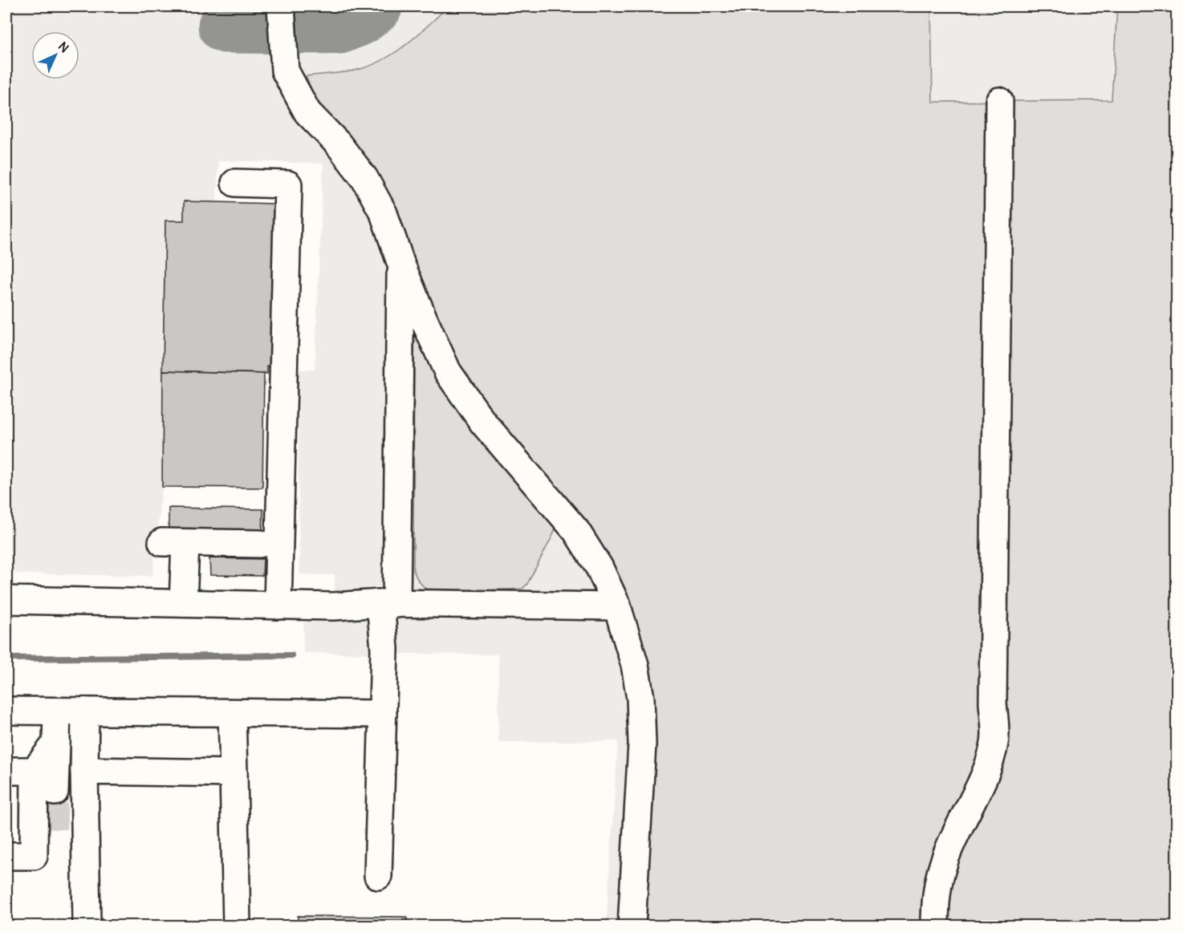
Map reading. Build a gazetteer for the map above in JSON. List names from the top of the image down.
{
  "north": "top right"
}
